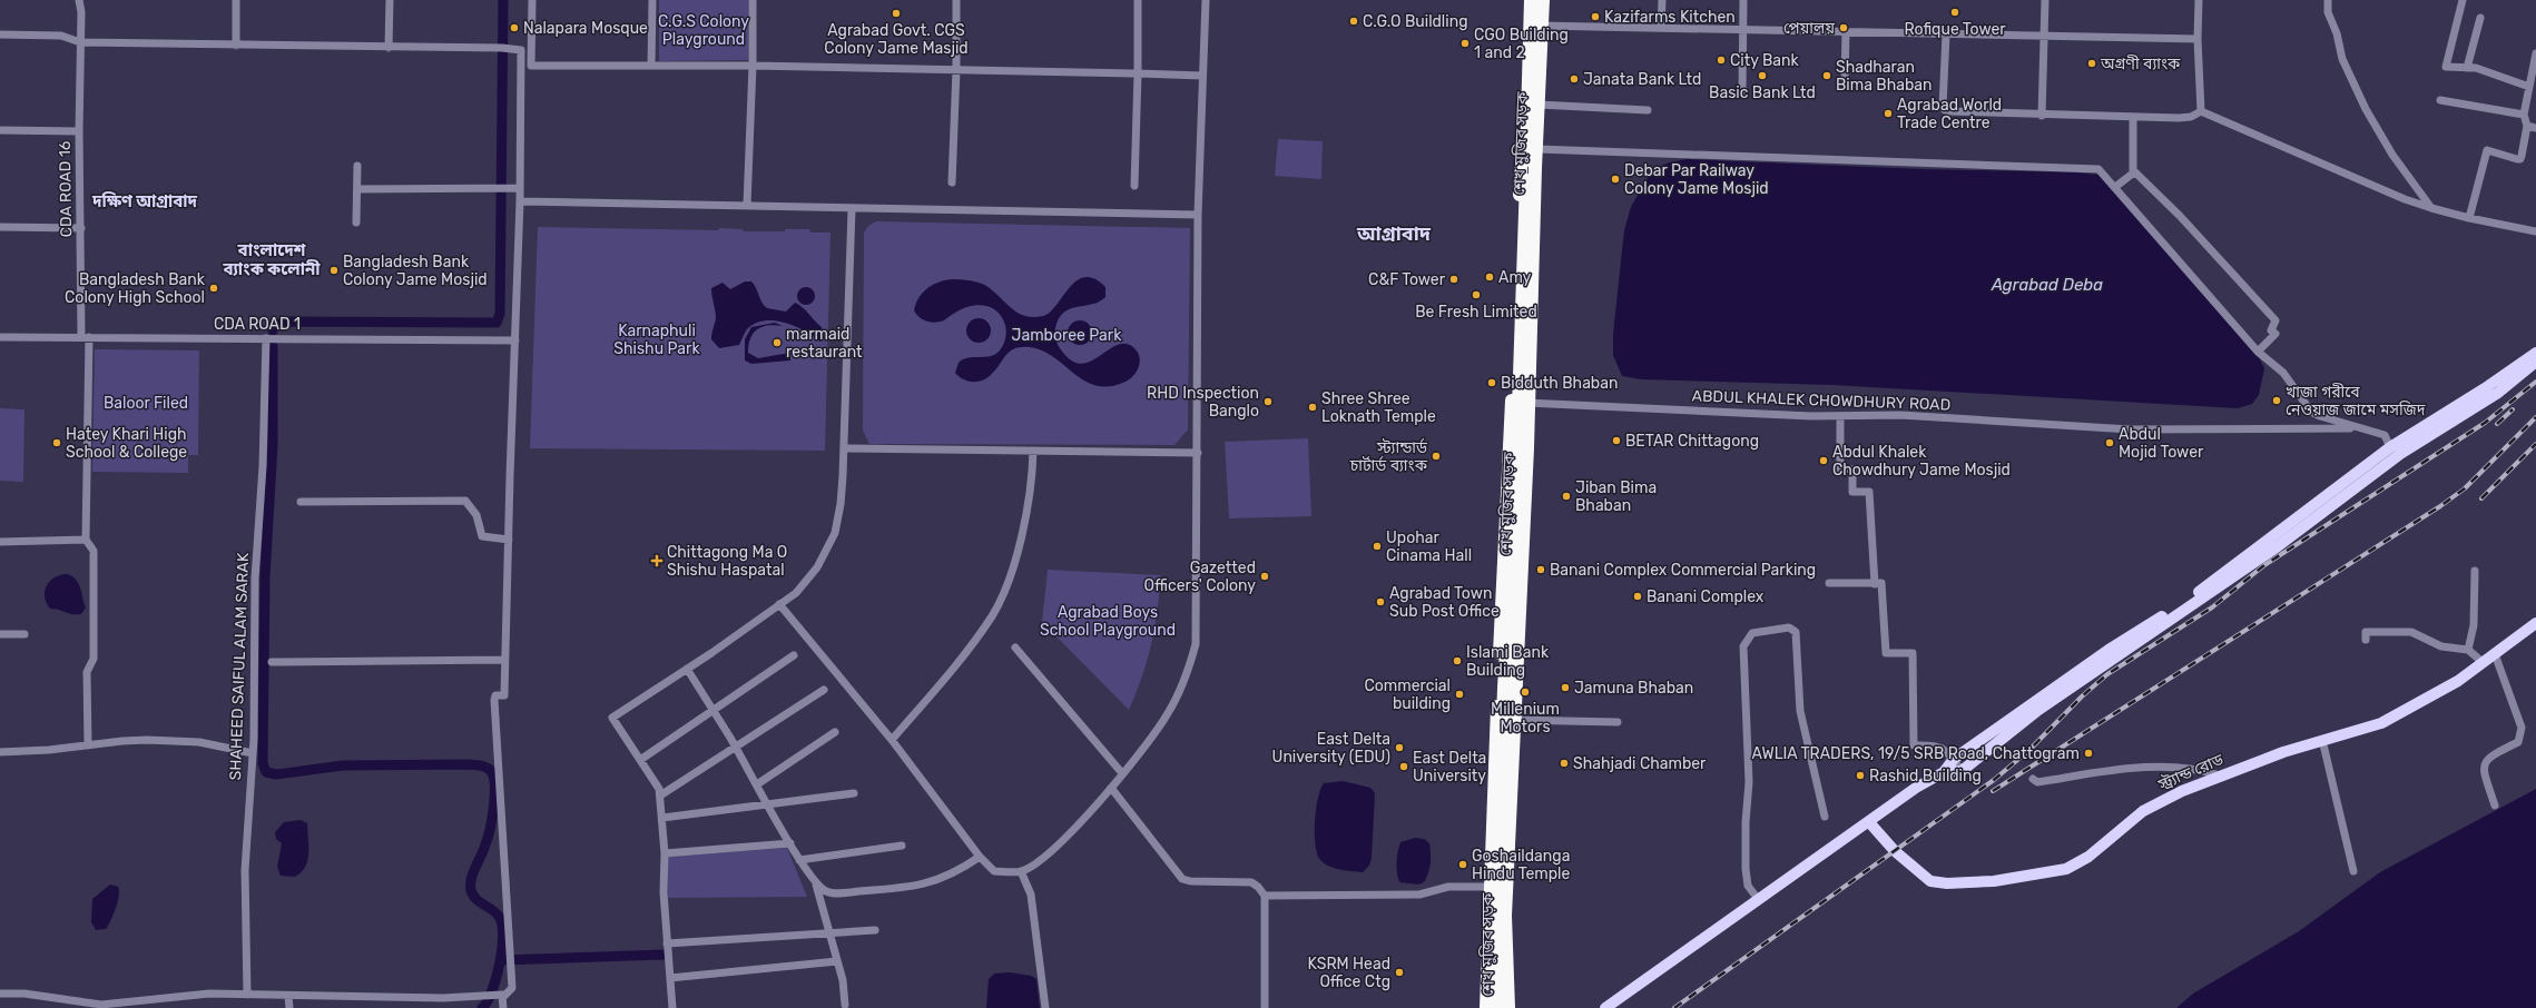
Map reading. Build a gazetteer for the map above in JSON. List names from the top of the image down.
{
  "streets": {
    "highway": ["শেখ মুজিব সড়ক"],
    "main road": ["স্ট্র্যান্ড রোড"],
    "street": [
      "CDA ROAD 16",
      "CDA ROAD 1",
      "ABDUL KHALEK CHOWDHURY ROAD",
      "SHAHEED SAIFUL ALAM SARAK"
    ]
  },
  "crossings": [
    ["শেখ মুজিব সড়ক", "ABDUL KHALEK CHOWDHURY ROAD"],
    ["CDA ROAD 16", "CDA ROAD 1"],
    ["CDA ROAD 1", "SHAHEED SAIFUL ALAM SARAK"]
  ],
  "districts": ["দক্ষিণ আগ্রাবাদ", "আগ্রাবাদ", "বাংলাদেশ ব্যাংক কলোনী"],
  "water": ["Agrabad Deba"],
  "parks": [
    "C.G.S Colony Playground",
    "Karnaphuli Shishu Park",
    "Jamboree Park",
    "Baloor Filed",
    "Agrabad Boys School Playground"
  ],
  "places": {
    "other": [
      "Rofique Tower",
      "Agrabad Govt. CGS Colony Jame Masjid",
      "Kazifarms Kitchen",
      "C.G.O Buildling",
      "Nalapara Mosque",
      "পেয়ালয়",
      "CGO Building 1 and 2",
      "City Bank",
      "অগ্রণী ব্যাংক",
      "Basic Bank Ltd",
      "Shadharan Bima Bhaban",
      "Janata Bank Ltd",
      "Agrabad World Trade Centre",
      "Debar Par Railway Colony Jame Mosjid",
      "Bangladesh Bank Colony Jame Mosjid",
      "Amy",
      "C&F Tower",
      "Bangladesh Bank Colony High School",
      "Be Fresh Limited",
      "marmaid restaurant",
      "Bidduth Bhaban",
      "খাজা গরীবে নেওয়াজ জামে মসজিদ",
      "RHD Inspection Banglo",
      "Shree Shree Loknath Temple",
      "BETAR Chittagong",
      "Hatey Khari High School & College",
      "Abdul Mojid Tower",
      "স্ট্যান্ডার্ড চার্টার্ড ব্যাংক",
      "Abdul Khalek Chowdhury Jame Mosjid",
      "Jiban Bima Bhaban",
      "Upohar Cinama Hall",
      "Banani Complex Commercial Parking",
      "Gazetted Officers' Colony",
      "Banani Complex",
      "Agrabad Town Sub Post Office",
      "Islami Bank Building",
      "Jamuna Bhaban",
      "Millenium Motors",
      "Commercial building",
      "East Delta University (EDU)",
      "AWLIA TRADERS, 19/5 SRB Road, Chattogram",
      "Shahjadi Chamber",
      "East Delta University",
      "Rashid Building",
      "Goshaildanga Hindu Temple",
      "KSRM Head Office Ctg"
    ],
    "health": ["Chittagong Ma O Shishu Haspatal"]
  }
}
